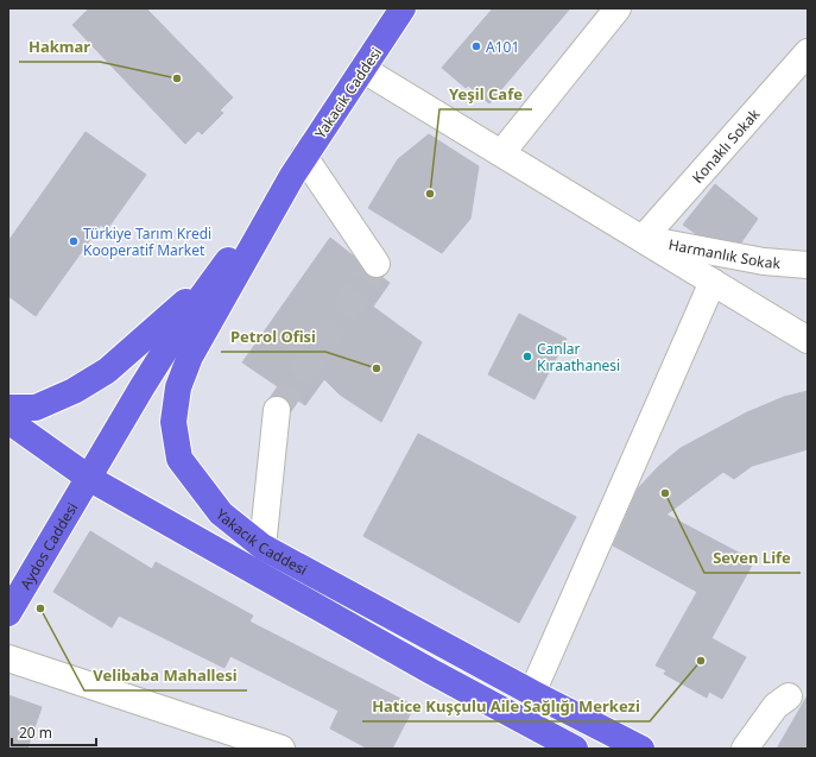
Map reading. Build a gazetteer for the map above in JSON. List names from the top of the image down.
{
  "streets": {
    "main road": ["Yakacık Caddesi", "Aydos Caddesi"],
    "street": ["Konaklı Sokak", "Harmanlık Sokak"]
  },
  "crossings": [
    ["Yakacık Caddesi", "Aydos Caddesi"],
    ["Konaklı Sokak", "Harmanlık Sokak"]
  ],
  "places": [
    "A101",
    "Hakmar",
    "Yeşil Cafe",
    "Türkiye Tarım Kredi Kooperatif Market",
    "Canlar Kıraathanesi",
    "Petrol Ofisi",
    "Seven Life",
    "Velibaba Mahallesi",
    "Hatice Kuşçulu Aile Sağlığı Merkezi"
  ],
  "scale_bar": "20 m"
}
